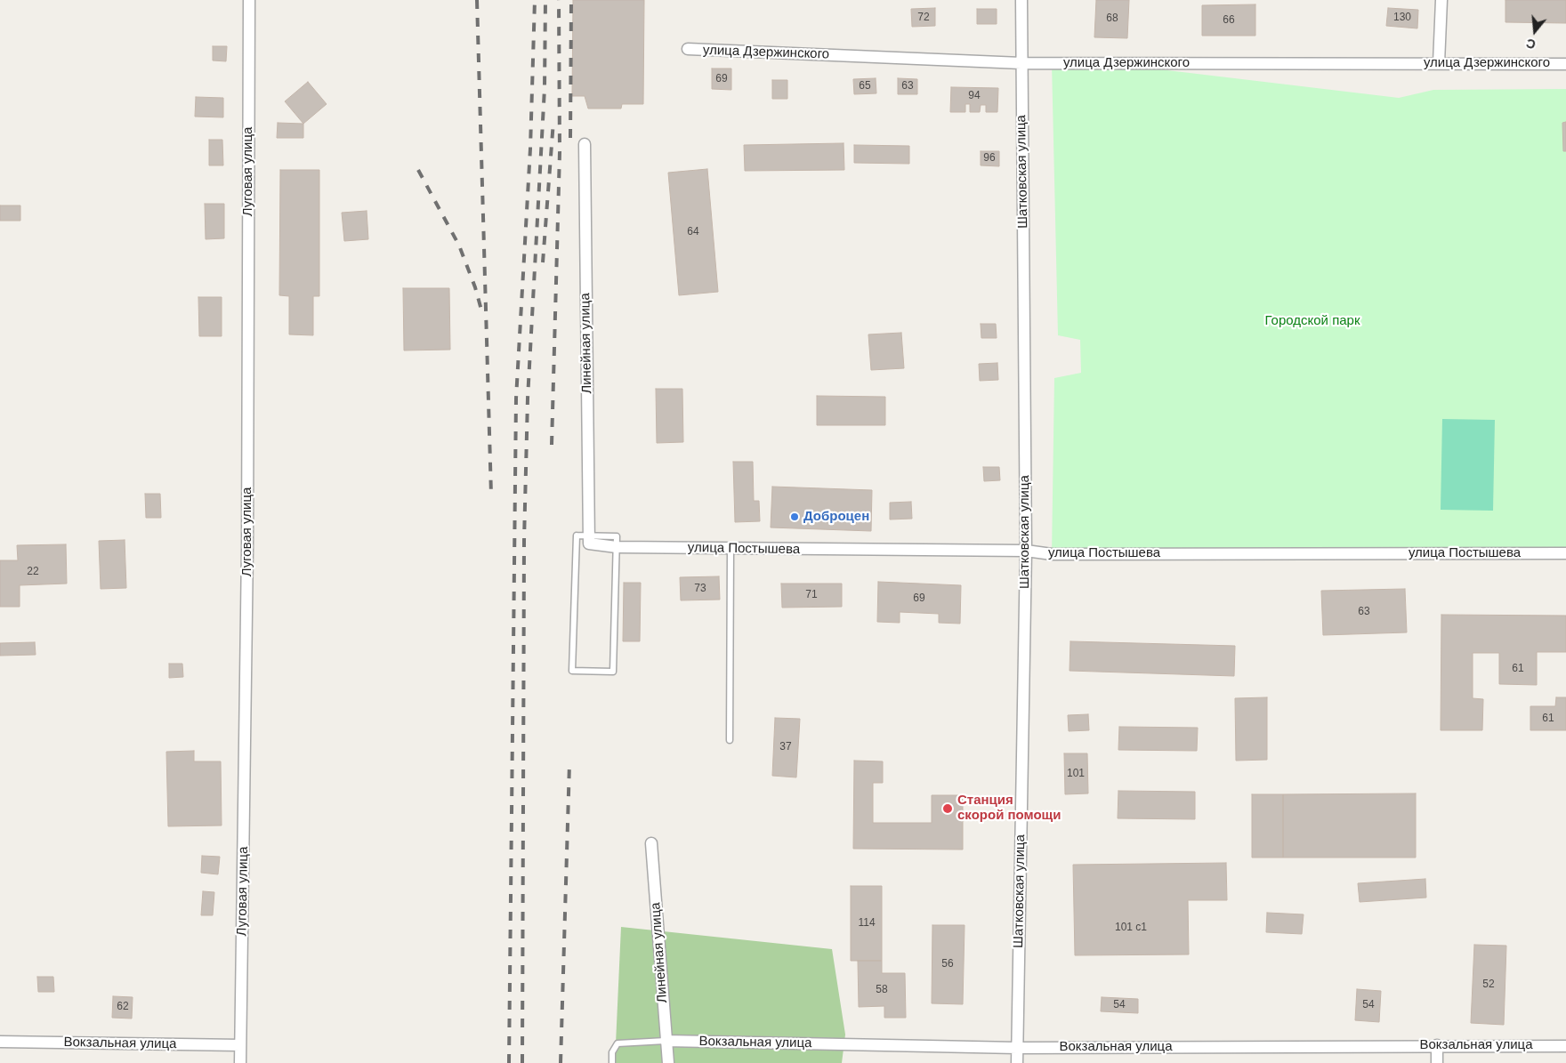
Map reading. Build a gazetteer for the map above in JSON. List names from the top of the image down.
{
  "streets": {
    "street": [
      "улица Дзержинского",
      "Луговая улица",
      "Шатковская улица",
      "Линейная улица",
      "улица Постышева",
      "Вокзальная улица"
    ]
  },
  "crossings": [
    ["улица Дзержинского", "Шатковская улица"],
    ["Луговая улица", "Вокзальная улица"],
    ["Шатковская улица", "улица Постышева"],
    ["Шатковская улица", "Вокзальная улица"],
    ["Линейная улица", "улица Постышева"],
    ["Линейная улица", "Вокзальная улица"]
  ],
  "parks": ["Городской парк"],
  "places": ["Доброцен", "Станция скорой помощи"],
  "house_numbers": [
    "72",
    "130",
    "68",
    "66",
    "69",
    "65",
    "63",
    "94",
    "96",
    "64",
    "22",
    "73",
    "71",
    "69",
    "63",
    "61",
    "61",
    "37",
    "101",
    "114",
    "101 с1",
    "56",
    "52",
    "58",
    "54",
    "54",
    "62"
  ],
  "north": "bottom"
}
